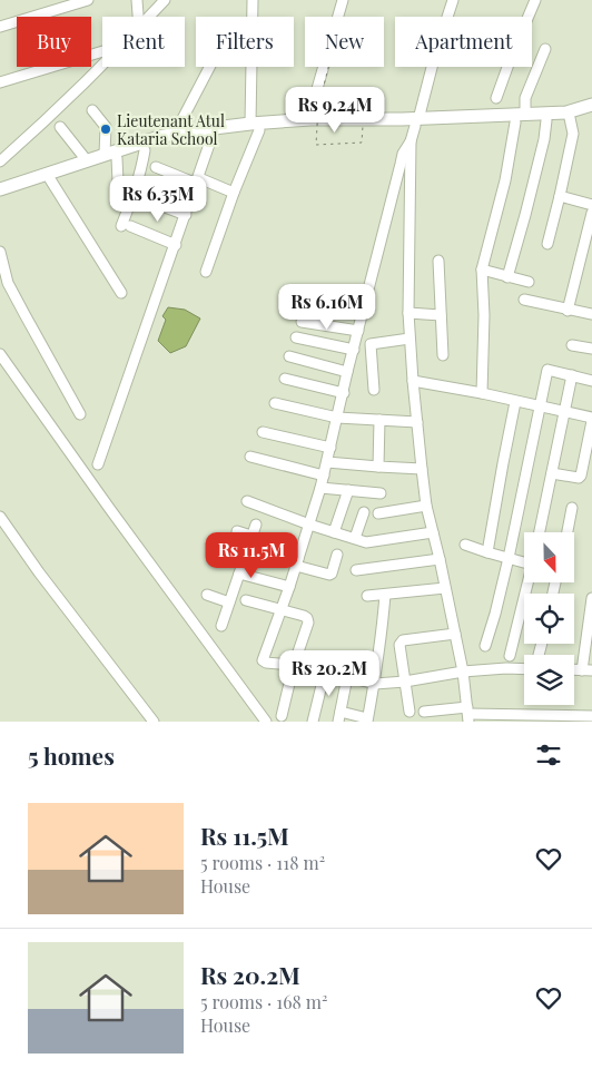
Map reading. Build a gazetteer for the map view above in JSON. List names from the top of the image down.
{
  "places": ["Lieutenant Atul Kataria School"],
  "north": "bottom",
  "page": {
    "chip": [
      "Buy",
      "Rent",
      "Filters",
      "New",
      "Apartment"
    ],
    "price": [
      "Rs 9.24M",
      "Rs 6.35M",
      "Rs 6.16M",
      "Rs 11.5M",
      "Rs 20.2M"
    ],
    "heading": "5 homes",
    "list": [
      {
        "name": "Rs 11.5M",
        "note": "5 rooms · 118 m² · House"
      },
      {
        "name": "Rs 20.2M",
        "note": "5 rooms · 168 m² · House"
      }
    ]
  }
}
